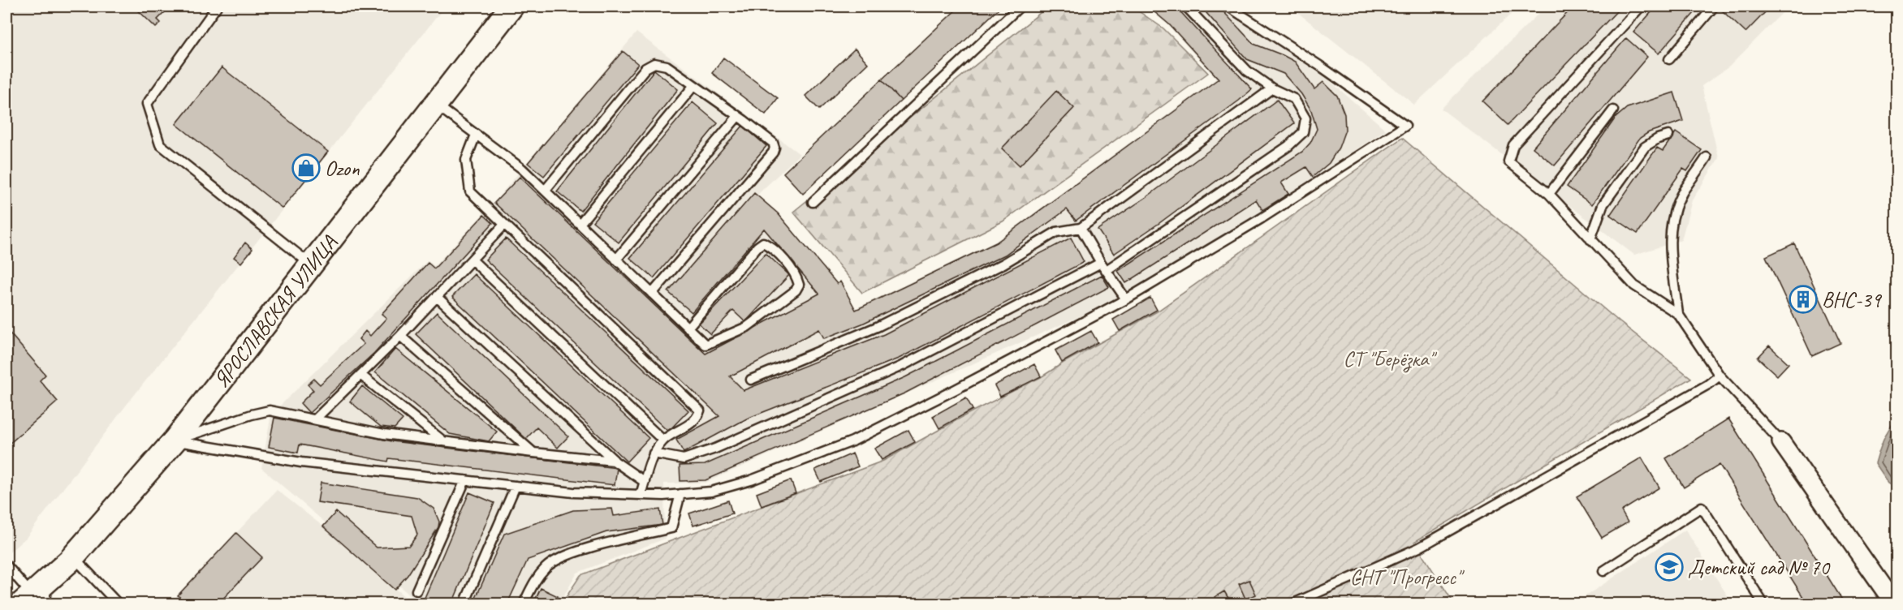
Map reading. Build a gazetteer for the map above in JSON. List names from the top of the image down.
{
  "streets": {
    "main road": ["ЯРОСЛАВСКАЯ УЛИЦА"]
  },
  "parks": ["СТ \"Берёзка\"", "СНТ \"Прогресс\""],
  "places": {
    "shop": ["Ozon"],
    "building": ["ВНС-39"],
    "school or university": ["Детский сад № 70"]
  }
}
